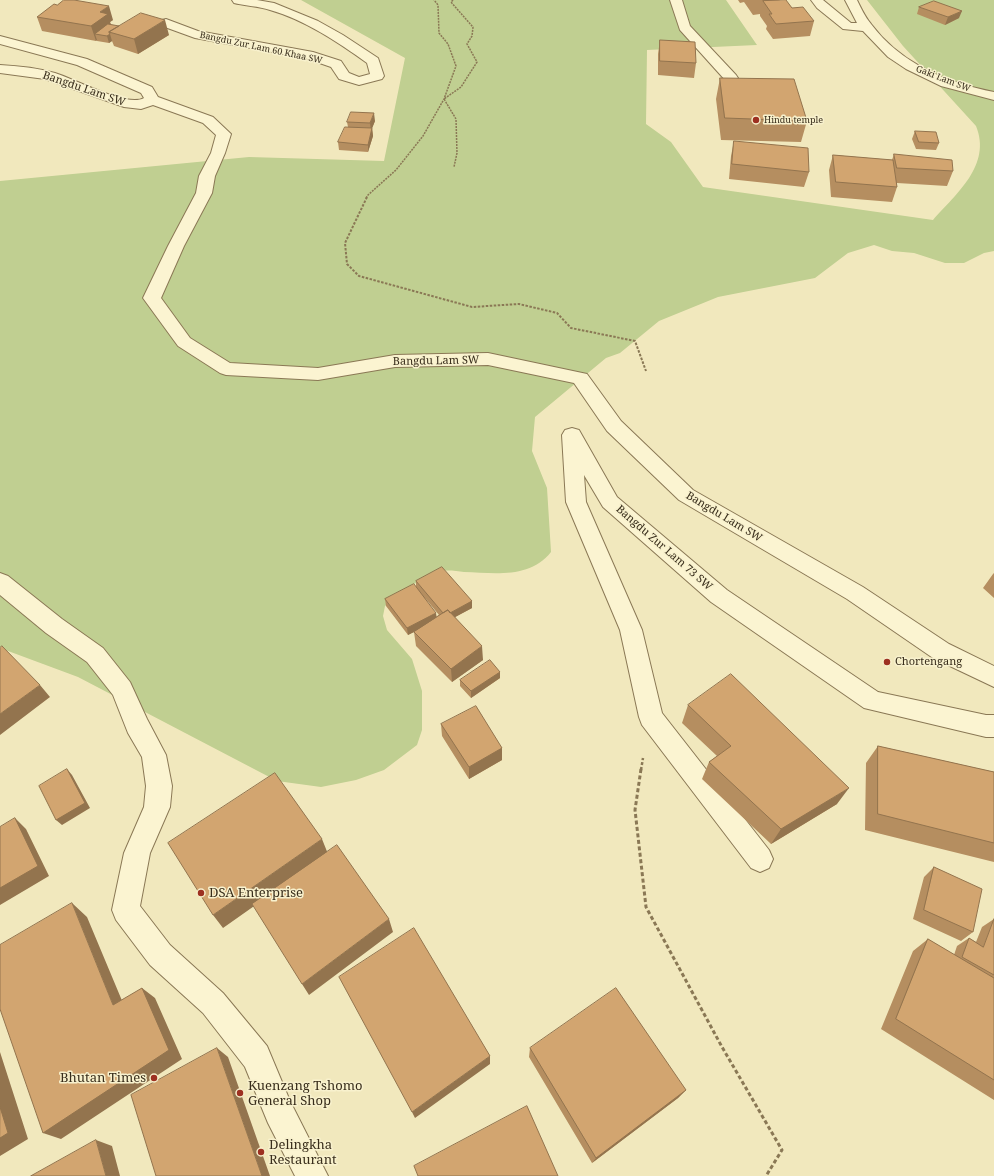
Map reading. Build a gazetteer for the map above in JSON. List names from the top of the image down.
{
  "streets": {
    "street": [
      "Bangdu Zur Lam 60 Khaa SW",
      "Gaki Lam SW",
      "Bangdu Lam SW",
      "Bangdu Zur Lam 73 SW"
    ]
  },
  "places": [
    "Hindu temple",
    "Chortengang",
    "DSA Enterprise",
    "Bhutan Times",
    "Kuenzang Tshomo General Shop",
    "Delingkha Restaurant"
  ]
}
